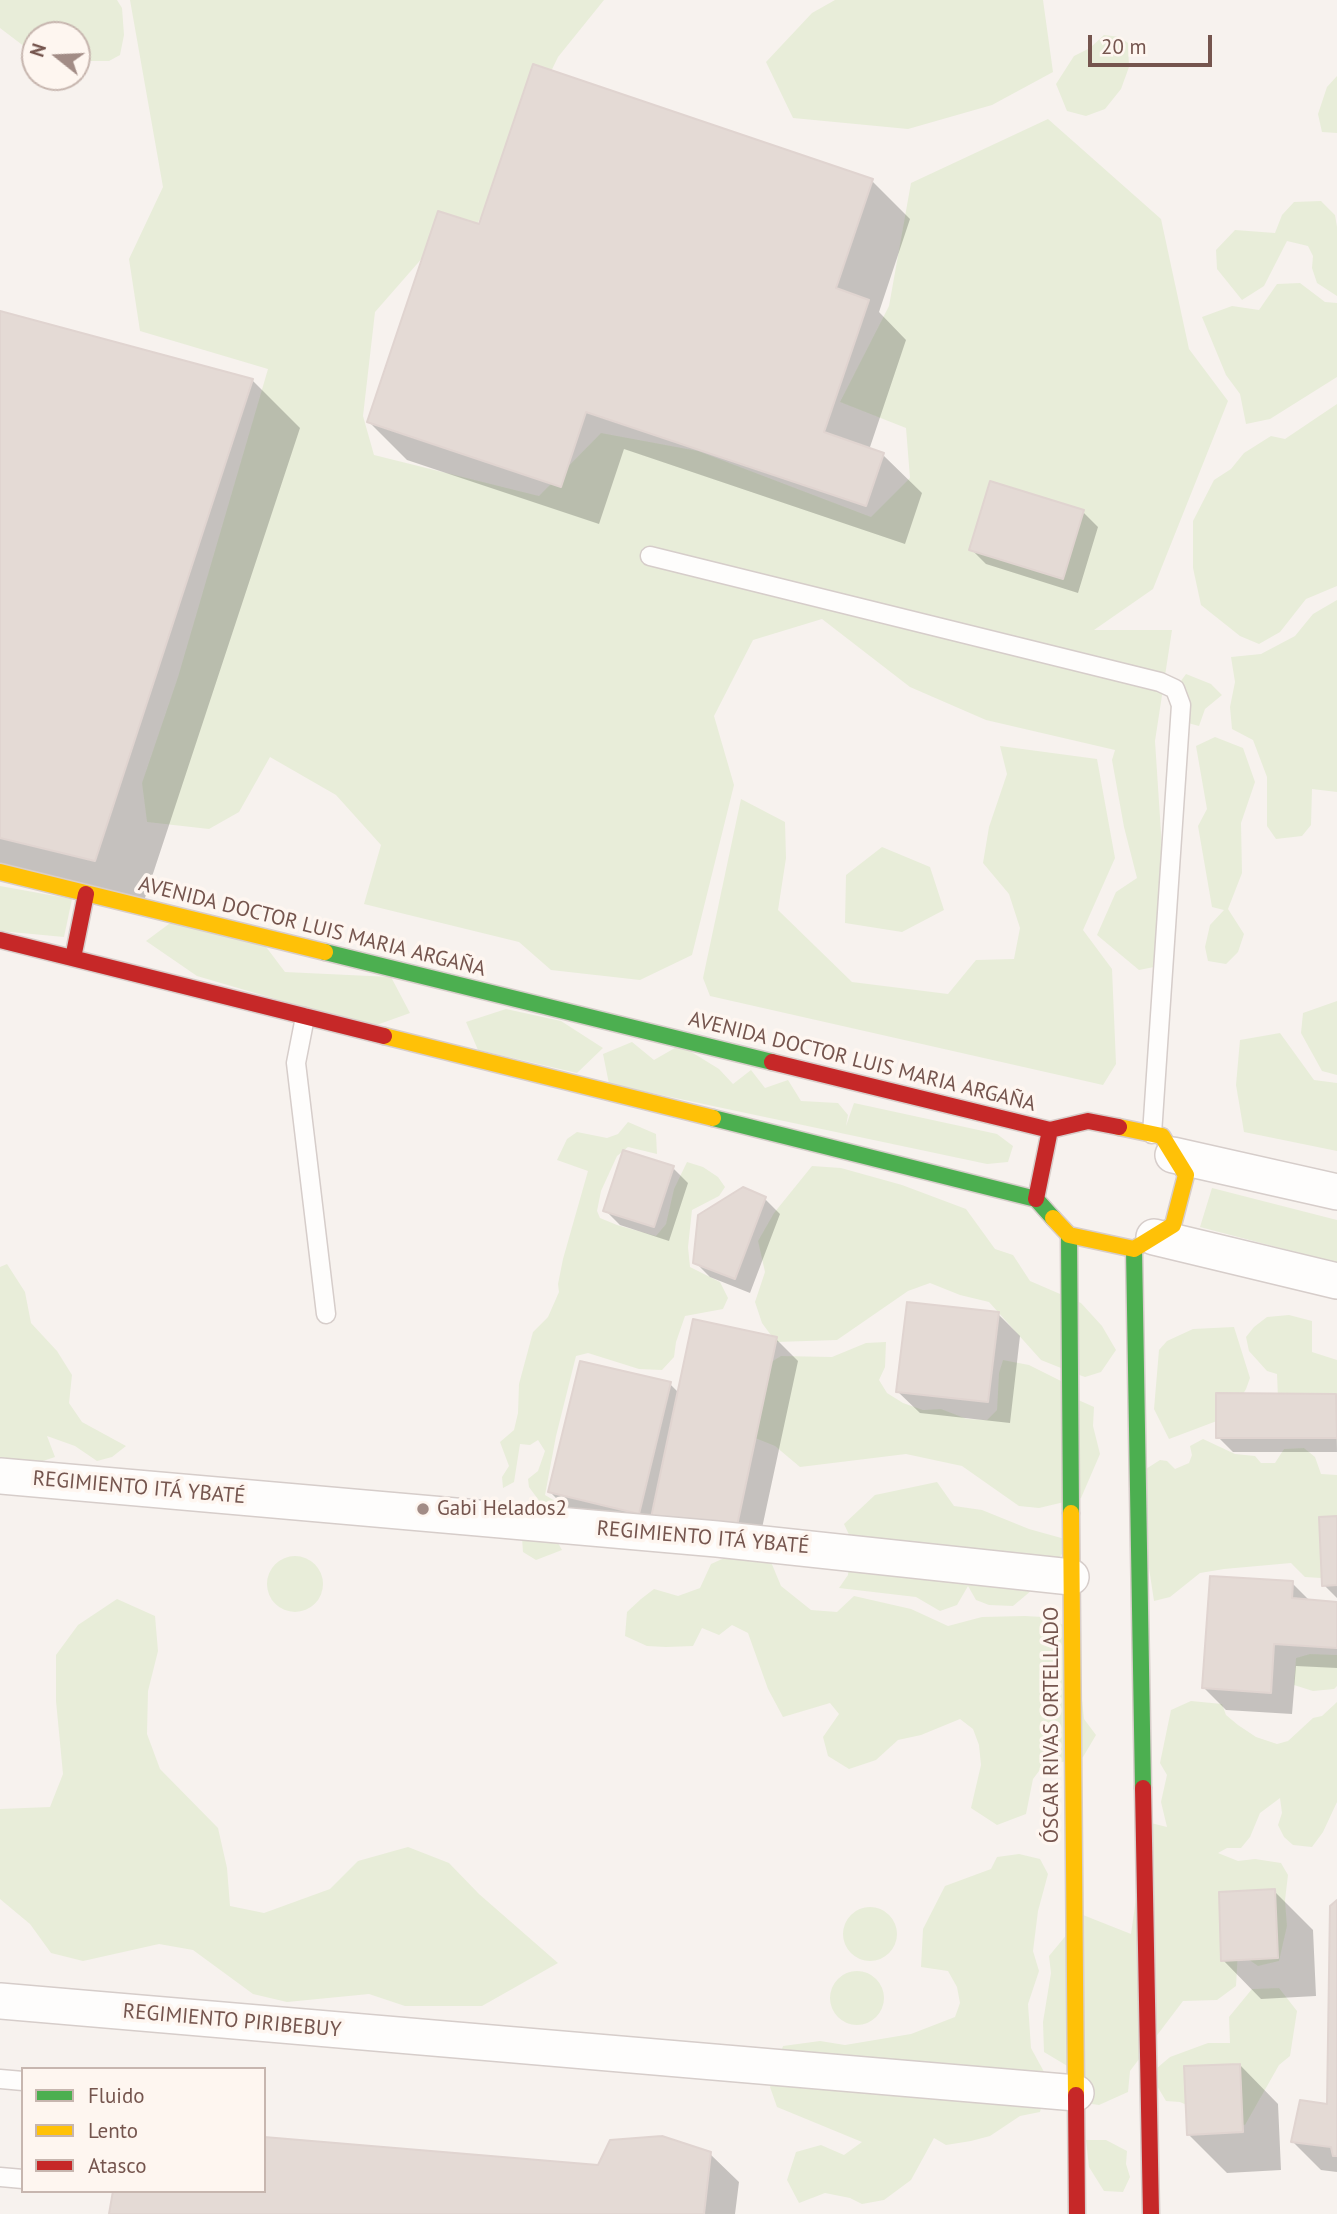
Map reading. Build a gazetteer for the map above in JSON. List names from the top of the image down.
{
  "streets": {
    "street": [
      "AVENIDA DOCTOR LUIS MARIA ARGAÑA",
      "REGIMIENTO ITÁ YBATÉ",
      "ÓSCAR RIVAS ORTELLADO",
      "REGIMIENTO PIRIBEBUY"
    ]
  },
  "crossings": [
    ["AVENIDA DOCTOR LUIS MARIA ARGAÑA", "ÓSCAR RIVAS ORTELLADO"],
    ["REGIMIENTO ITÁ YBATÉ", "ÓSCAR RIVAS ORTELLADO"],
    ["ÓSCAR RIVAS ORTELLADO", "REGIMIENTO PIRIBEBUY"]
  ],
  "places": ["Gabi Helados2"],
  "legend": ["Fluido", "Lento", "Atasco"],
  "scale_bar": "20 m",
  "north": "left"
}
